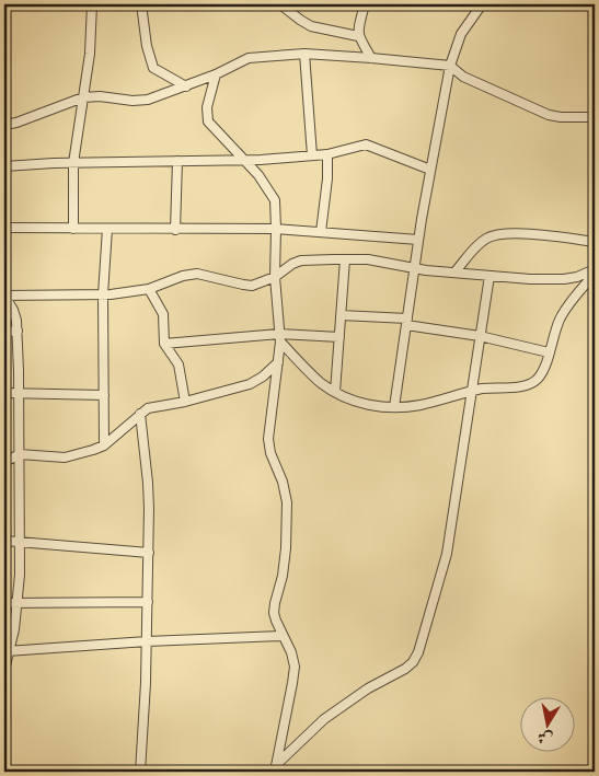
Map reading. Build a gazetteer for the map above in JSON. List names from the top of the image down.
{
  "north": "bottom"
}
